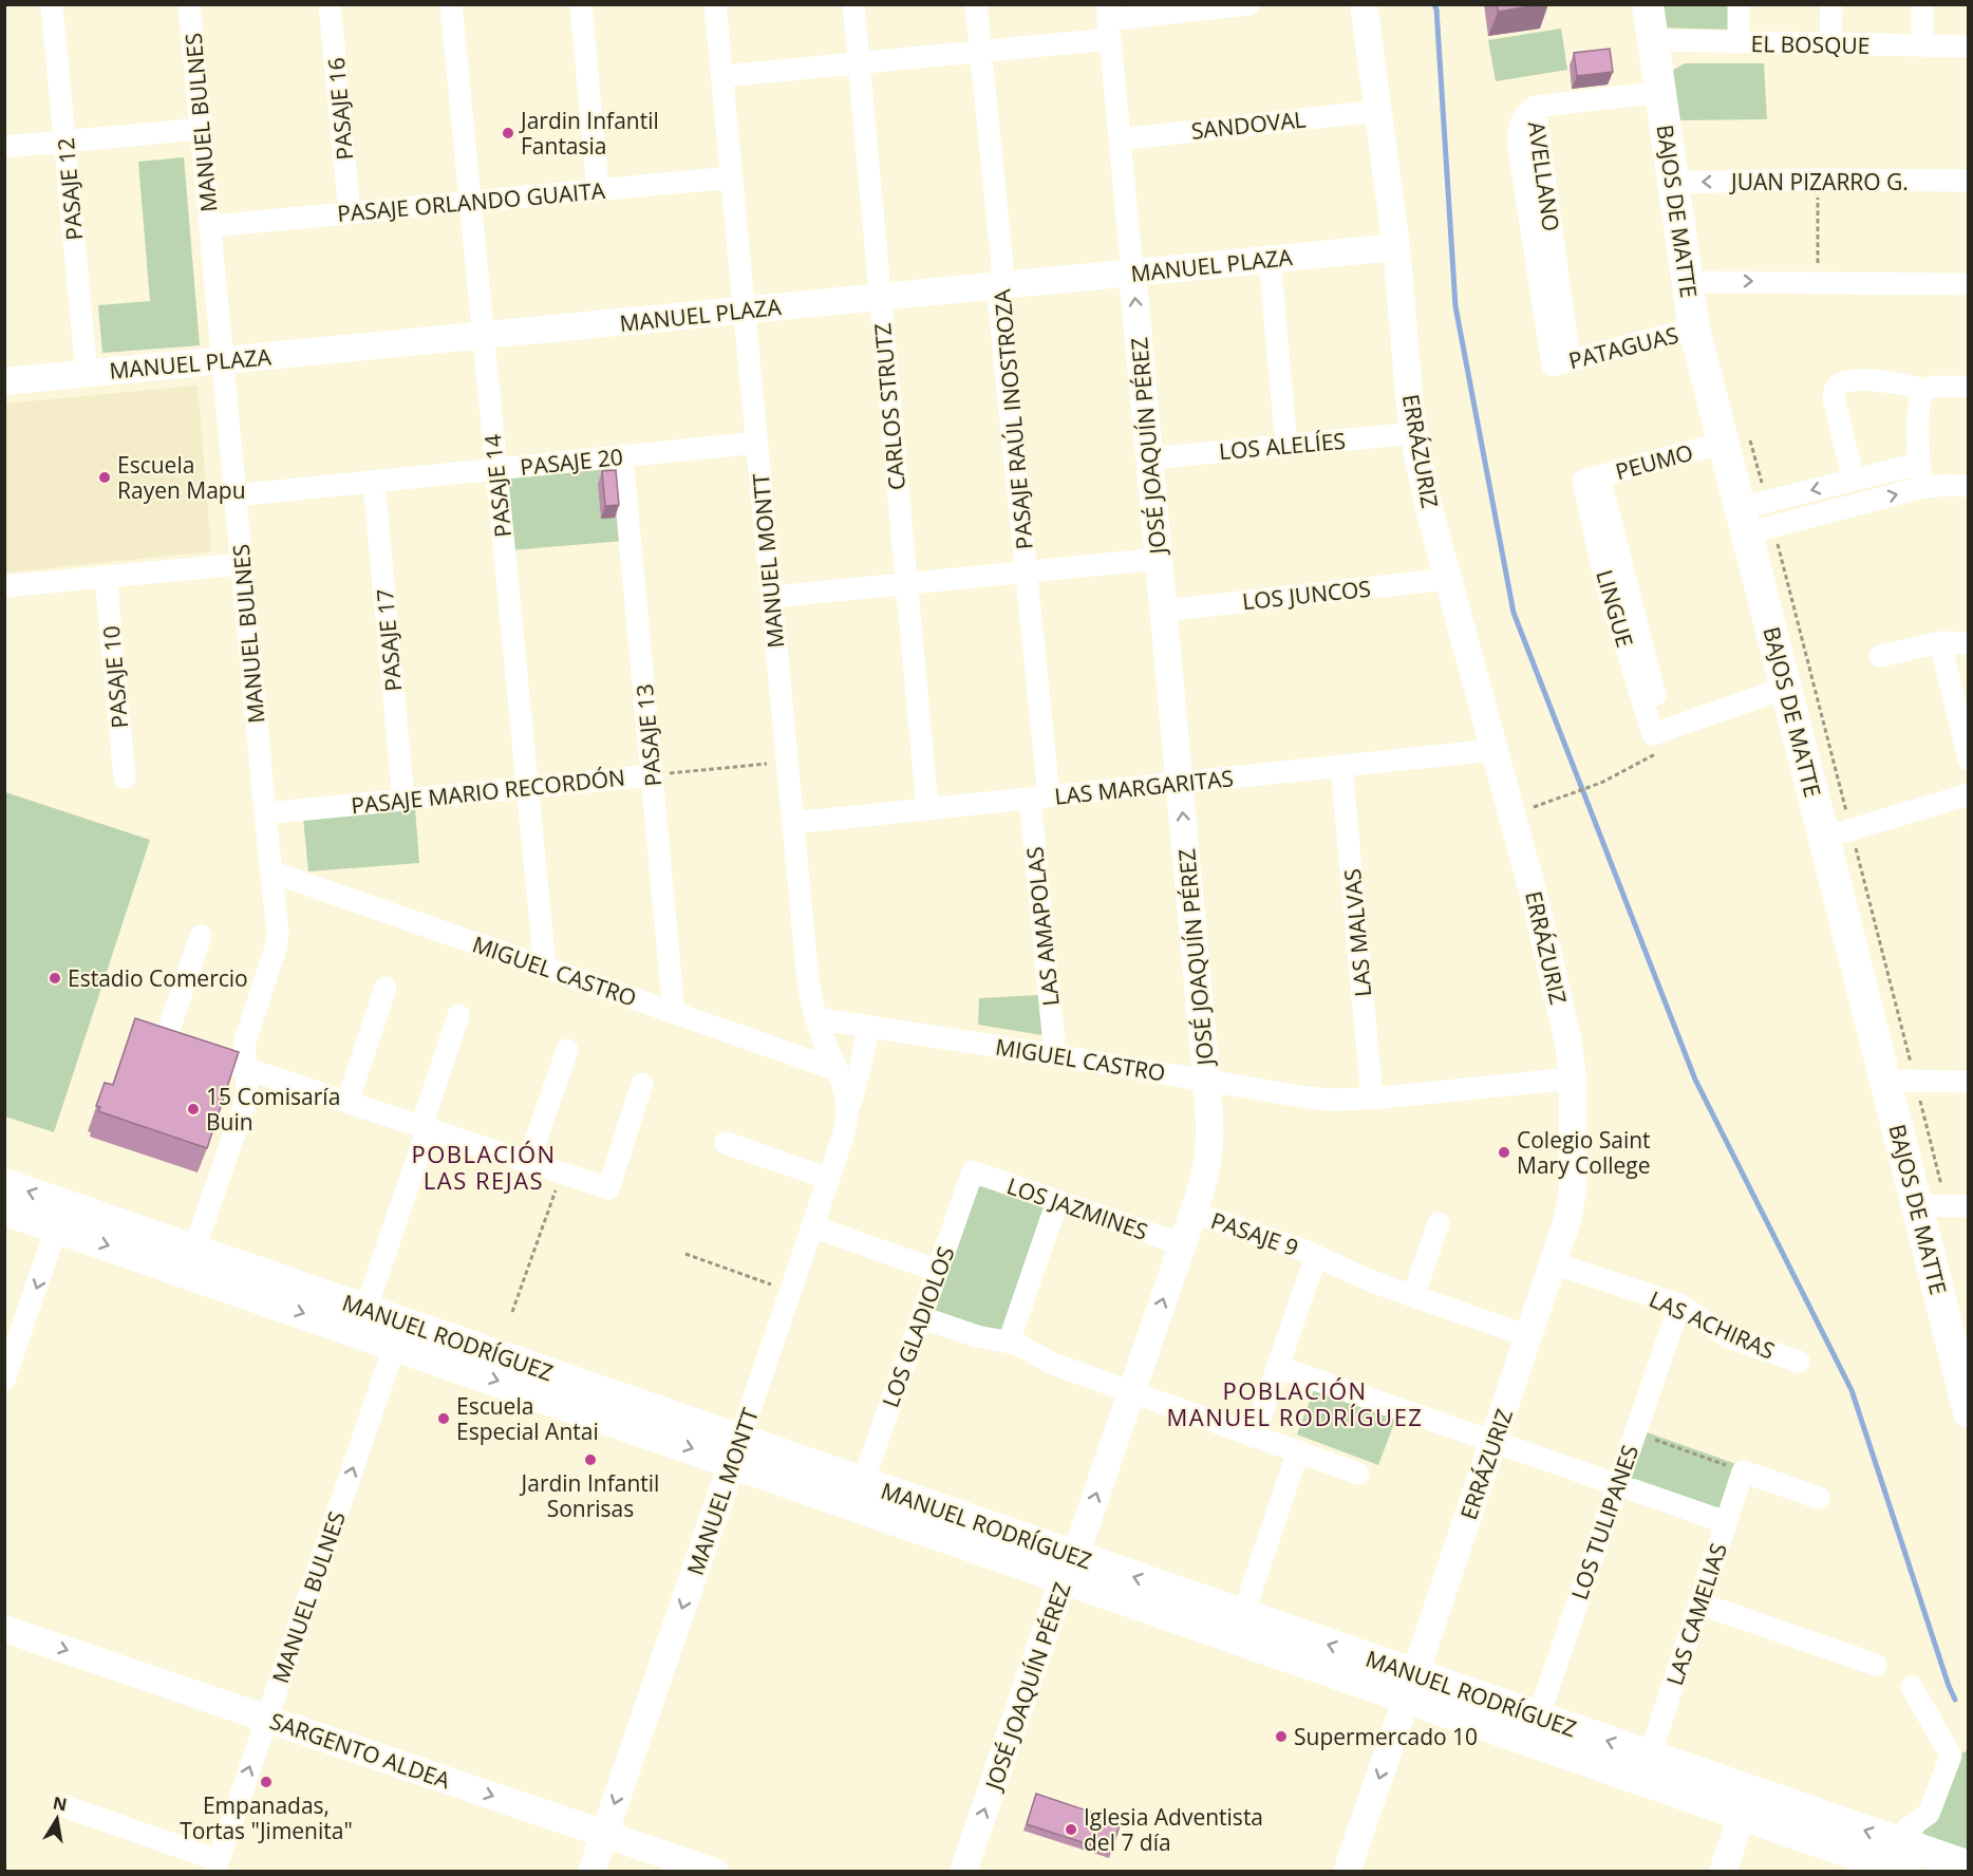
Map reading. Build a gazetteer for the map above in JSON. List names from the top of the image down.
{
  "streets": {
    "main road": ["BAJOS DE MATTE", "MANUEL RODRÍGUEZ"],
    "street": [
      "EL BOSQUE",
      "PASAJE 16",
      "MANUEL BULNES",
      "SANDOVAL",
      "AVELLANO",
      "JUAN PIZARRO G.",
      "PASAJE 12",
      "PASAJE ORLANDO GUAITA",
      "MANUEL PLAZA",
      "PATAGUAS",
      "CARLOS STRUTZ",
      "PASAJE RAÚL INOSTROZA",
      "JOSÉ JOAQUÍN PÉREZ",
      "LOS ALELÍES",
      "ERRÁZURIZ",
      "PASAJE 20",
      "PEUMO",
      "PASAJE 14",
      "MANUEL MONTT",
      "LOS JUNCOS",
      "LINGUE",
      "PASAJE 17",
      "PASAJE 10",
      "PASAJE 13",
      "LAS MARGARITAS",
      "PASAJE MARIO RECORDÓN",
      "LAS AMAPOLAS",
      "LAS MALVAS",
      "MIGUEL CASTRO",
      "LOS JAZMINES",
      "PASAJE 9",
      "LAS ACHIRAS",
      "LOS GLADIOLOS",
      "LOS TULIPANES",
      "LAS CAMELIAS",
      "SARGENTO ALDEA"
    ]
  },
  "crossings": [
    ["EL BOSQUE", "BAJOS DE MATTE"],
    ["PASAJE 16", "PASAJE ORLANDO GUAITA"],
    ["MANUEL BULNES", "PASAJE ORLANDO GUAITA"],
    ["MANUEL BULNES", "MANUEL PLAZA"],
    ["MANUEL BULNES", "PASAJE 20"],
    ["MANUEL BULNES", "PASAJE MARIO RECORDÓN"],
    ["MANUEL BULNES", "MIGUEL CASTRO"],
    ["MANUEL BULNES", "MANUEL RODRÍGUEZ"],
    ["MANUEL BULNES", "SARGENTO ALDEA"],
    ["SANDOVAL", "JOSÉ JOAQUÍN PÉREZ"],
    ["SANDOVAL", "ERRÁZURIZ"],
    ["AVELLANO", "BAJOS DE MATTE"],
    ["AVELLANO", "PATAGUAS"],
    ["JUAN PIZARRO G.", "BAJOS DE MATTE"],
    ["PASAJE 12", "MANUEL PLAZA"],
    ["PASAJE ORLANDO GUAITA", "PASAJE 14"],
    ["PASAJE ORLANDO GUAITA", "MANUEL MONTT"],
    ["BAJOS DE MATTE", "PATAGUAS"],
    ["BAJOS DE MATTE", "PEUMO"],
    ["MANUEL PLAZA", "CARLOS STRUTZ"],
    ["MANUEL PLAZA", "PASAJE RAÚL INOSTROZA"],
    ["MANUEL PLAZA", "JOSÉ JOAQUÍN PÉREZ"],
    ["MANUEL PLAZA", "ERRÁZURIZ"],
    ["MANUEL PLAZA", "PASAJE 14"],
    ["MANUEL PLAZA", "MANUEL MONTT"],
    ["CARLOS STRUTZ", "LAS MARGARITAS"],
    ["PASAJE RAÚL INOSTROZA", "LAS MARGARITAS"],
    ["PASAJE RAÚL INOSTROZA", "LAS AMAPOLAS"],
    ["JOSÉ JOAQUÍN PÉREZ", "LOS ALELÍES"],
    ["JOSÉ JOAQUÍN PÉREZ", "LOS JUNCOS"],
    ["JOSÉ JOAQUÍN PÉREZ", "LAS MARGARITAS"],
    ["JOSÉ JOAQUÍN PÉREZ", "MIGUEL CASTRO"],
    ["JOSÉ JOAQUÍN PÉREZ", "LOS JAZMINES"],
    ["JOSÉ JOAQUÍN PÉREZ", "PASAJE 9"],
    ["JOSÉ JOAQUÍN PÉREZ", "MANUEL RODRÍGUEZ"],
    ["LOS ALELÍES", "ERRÁZURIZ"],
    ["ERRÁZURIZ", "LOS JUNCOS"],
    ["ERRÁZURIZ", "LAS MARGARITAS"],
    ["ERRÁZURIZ", "MIGUEL CASTRO"],
    ["ERRÁZURIZ", "PASAJE 9"],
    ["ERRÁZURIZ", "LAS ACHIRAS"],
    ["ERRÁZURIZ", "MANUEL RODRÍGUEZ"],
    ["PASAJE 20", "PASAJE 14"],
    ["PASAJE 20", "MANUEL MONTT"],
    ["PASAJE 20", "PASAJE 17"],
    ["PASAJE 20", "PASAJE 13"],
    ["PEUMO", "LINGUE"],
    ["PASAJE 14", "PASAJE MARIO RECORDÓN"],
    ["PASAJE 14", "MIGUEL CASTRO"],
    ["MANUEL MONTT", "LAS MARGARITAS"],
    ["MANUEL MONTT", "PASAJE MARIO RECORDÓN"],
    ["MANUEL MONTT", "MIGUEL CASTRO"],
    ["MANUEL MONTT", "MANUEL RODRÍGUEZ"],
    ["MANUEL MONTT", "SARGENTO ALDEA"],
    ["PASAJE 17", "PASAJE MARIO RECORDÓN"],
    ["PASAJE 13", "PASAJE MARIO RECORDÓN"],
    ["PASAJE 13", "MIGUEL CASTRO"],
    ["LAS MARGARITAS", "LAS AMAPOLAS"],
    ["LAS MARGARITAS", "LAS MALVAS"],
    ["LAS AMAPOLAS", "MIGUEL CASTRO"],
    ["LAS MALVAS", "MIGUEL CASTRO"],
    ["LOS JAZMINES", "LOS GLADIOLOS"],
    ["LAS ACHIRAS", "LOS TULIPANES"],
    ["LOS GLADIOLOS", "MANUEL RODRÍGUEZ"],
    ["MANUEL RODRÍGUEZ", "LOS TULIPANES"],
    ["MANUEL RODRÍGUEZ", "LAS CAMELIAS"]
  ],
  "one_way": ["SARGENTO ALDEA"],
  "districts": ["POBLACIÓN LAS REJAS", "POBLACIÓN MANUEL RODRÍGUEZ"],
  "places": [
    "Jardin Infantil Fantasia",
    "Escuela Rayen Mapu",
    "Estadio Comercio",
    "15 Comisaría Buin",
    "Colegio Saint Mary College",
    "Escuela Especial Antai",
    "Jardin Infantil Sonrisas",
    "Supermercado 10",
    "Empanadas, Tortas \"Jimenita\"",
    "Iglesia Adventista del 7 día"
  ],
  "north": "top"
}
